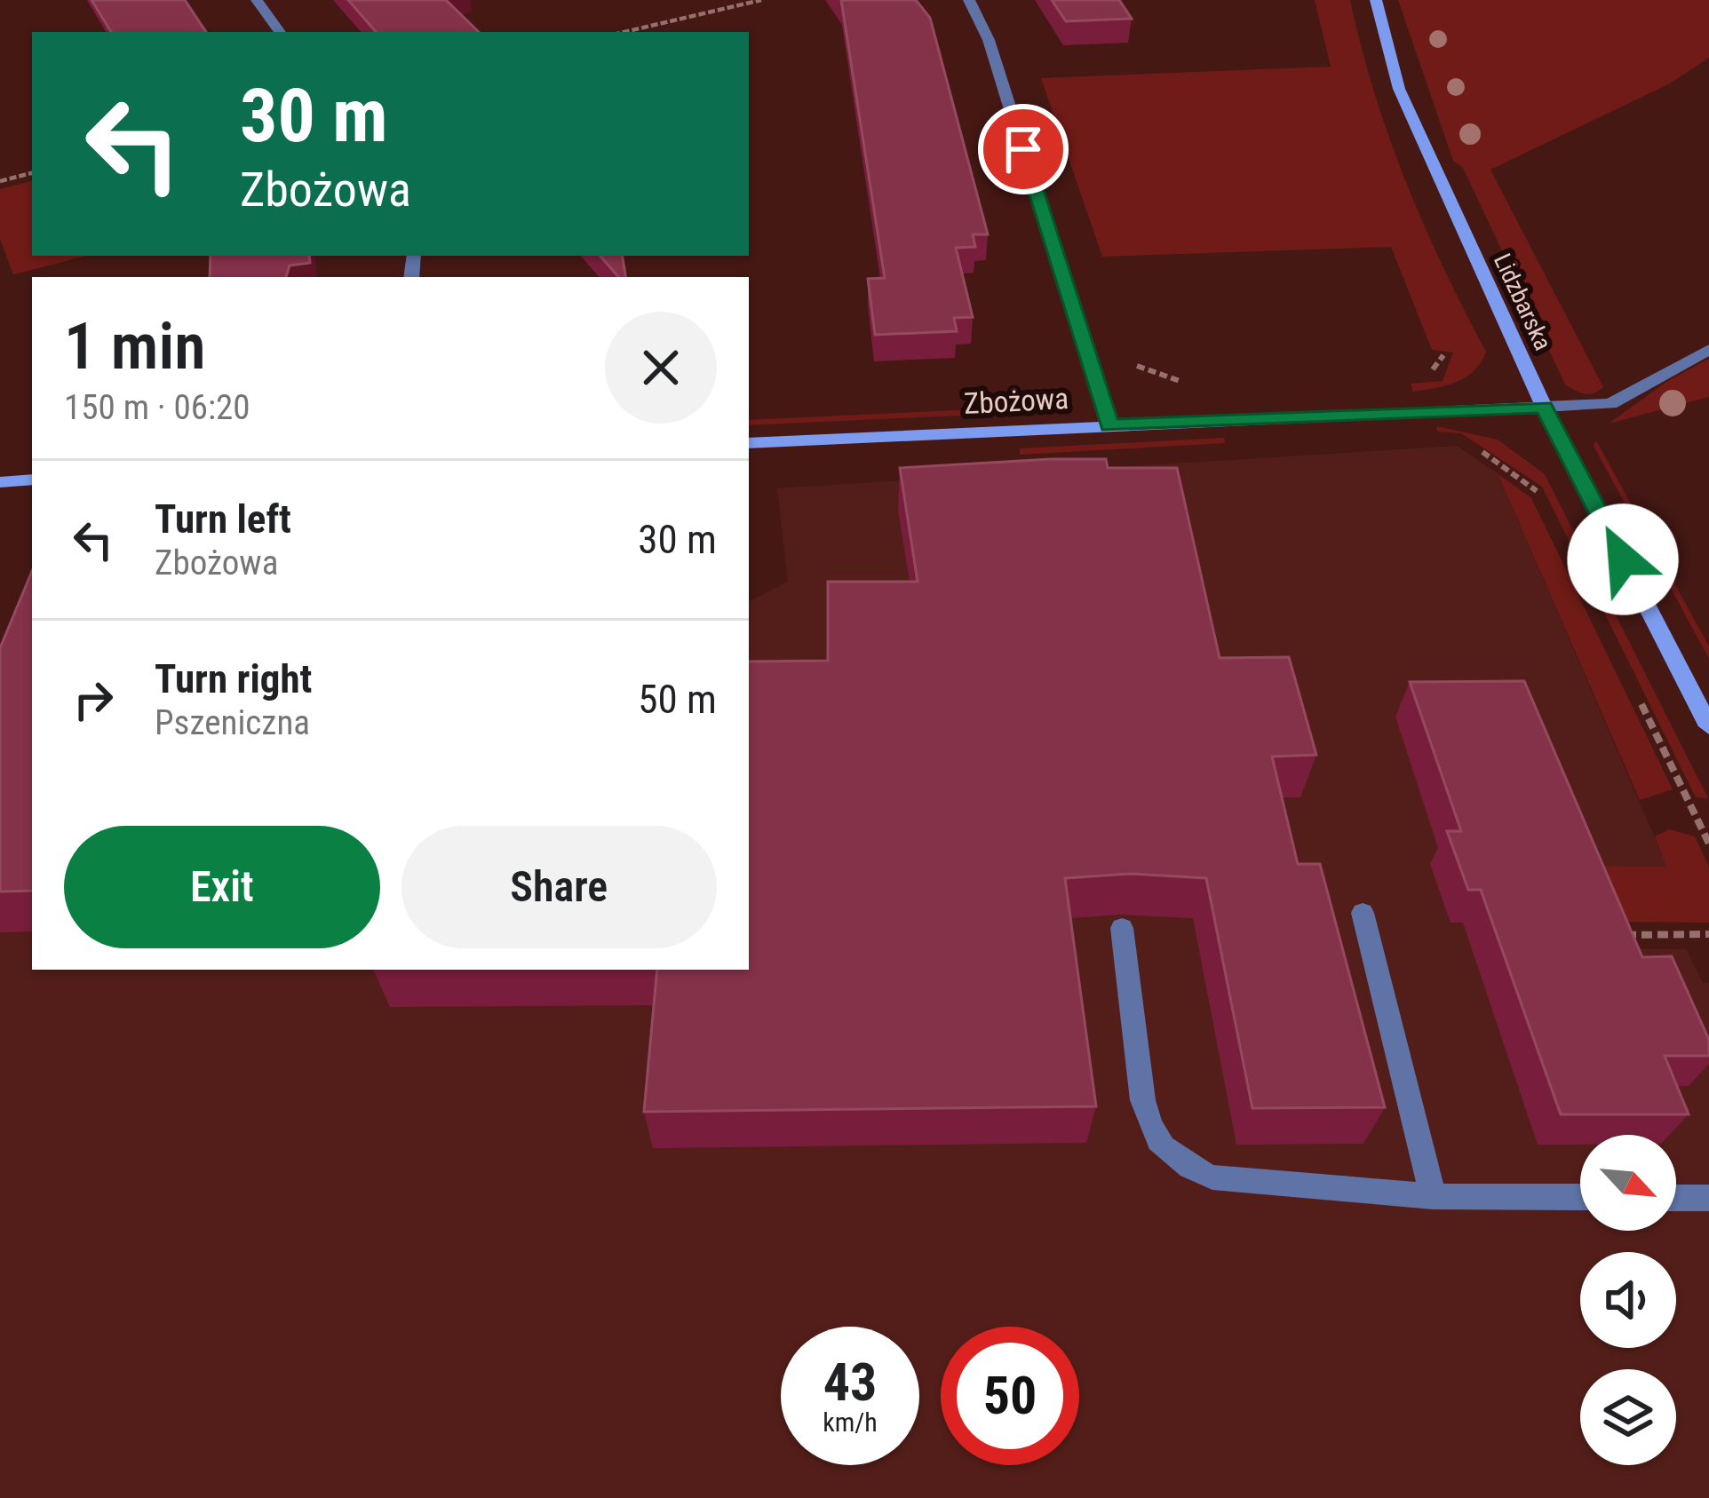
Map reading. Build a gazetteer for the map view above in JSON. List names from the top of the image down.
{
  "streets": {
    "main road": ["Lidzbarska", "Zbożowa"]
  },
  "crossings": [
    ["Lidzbarska", "Zbożowa"]
  ],
  "north": "bottom right",
  "page": {
    "turn": ["30 m", "Zbożowa"],
    "heading": ["1 min", "150 m · 06:20"],
    "list": [
      {
        "name": "Turn left",
        "note": "Zbożowa",
        "value": "30 m"
      },
      {
        "name": "Turn right",
        "note": "Pszeniczna",
        "value": "50 m"
      }
    ],
    "buttons": ["Exit", "Share"],
    "speed": "43 km/h",
    "limit": "50"
  }
}
